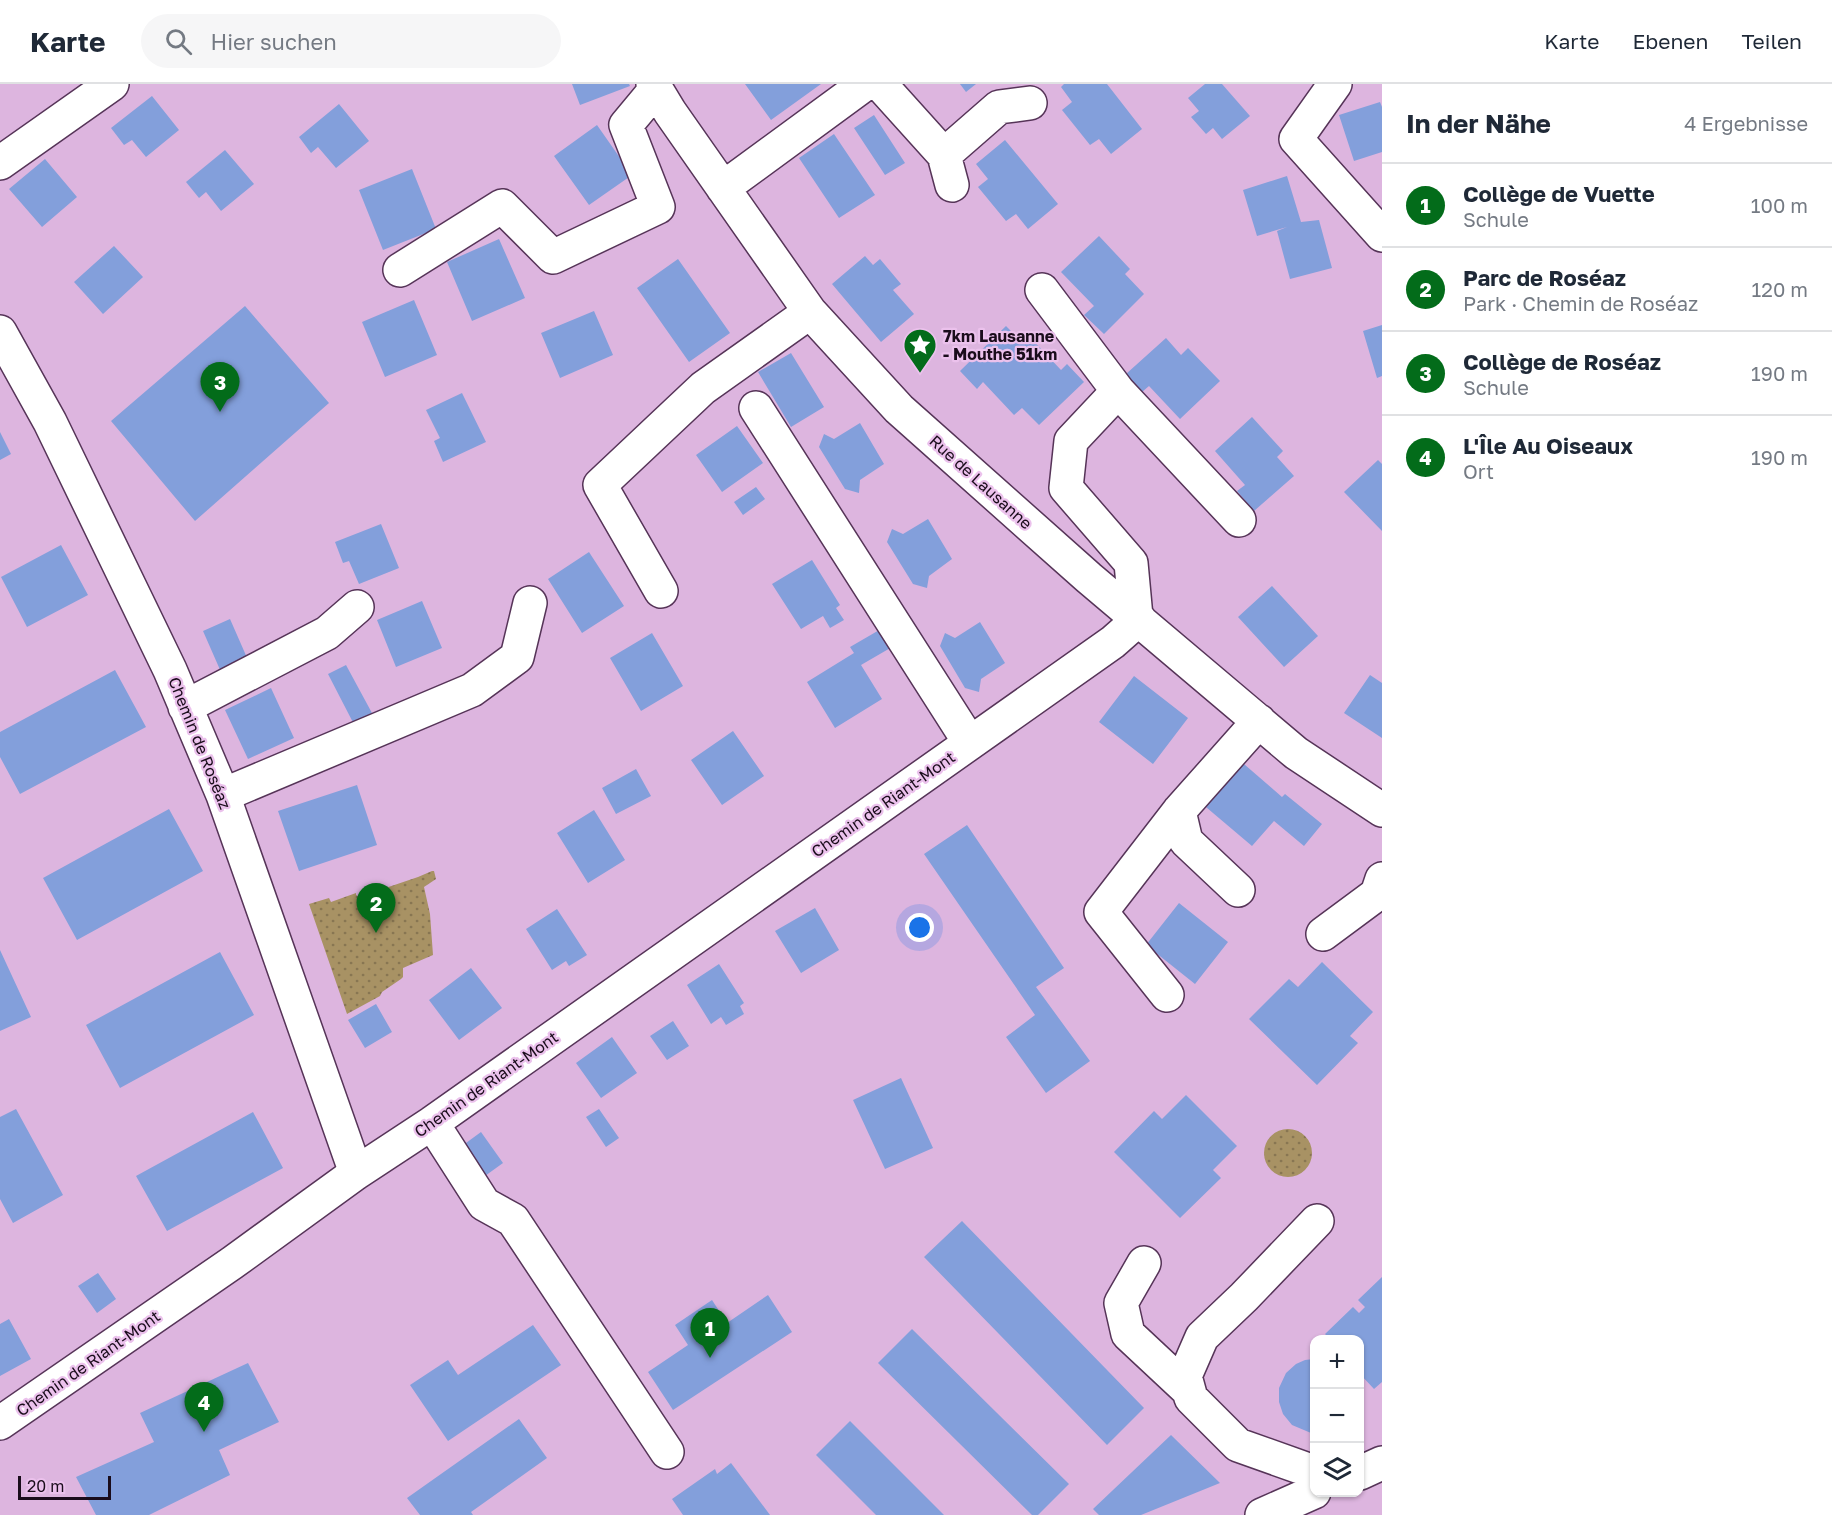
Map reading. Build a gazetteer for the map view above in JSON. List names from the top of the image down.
{
  "streets": {
    "street": ["Rue de Lausanne", "Chemin de Roséaz", "Chemin de Riant-Mont"]
  },
  "crossings": [
    ["Rue de Lausanne", "Chemin de Riant-Mont"],
    ["Chemin de Roséaz", "Chemin de Riant-Mont"]
  ],
  "places": {
    "place": ["7km Lausanne - Mouthe 51km"]
  },
  "scale_bar": "20 m",
  "page": {
    "header": "Karte",
    "search": "Hier suchen",
    "nav": ["Karte", "Ebenen", "Teilen"],
    "heading": ["In der Nähe", "4 Ergebnisse"],
    "list": [
      {
        "mark": "1",
        "name": "Collège de Vuette",
        "note": "Schule",
        "value": "100 m"
      },
      {
        "mark": "2",
        "name": "Parc de Roséaz",
        "note": "Park · Chemin de Roséaz",
        "value": "120 m"
      },
      {
        "mark": "3",
        "name": "Collège de Roséaz",
        "note": "Schule",
        "value": "190 m"
      },
      {
        "mark": "4",
        "name": "L'Île Au Oiseaux",
        "note": "Ort",
        "value": "190 m"
      }
    ],
    "pins": [
      "3",
      "2",
      "1",
      "4"
    ],
    "map_buttons": ["+", "−"],
    "scale": "20 m"
  }
}
